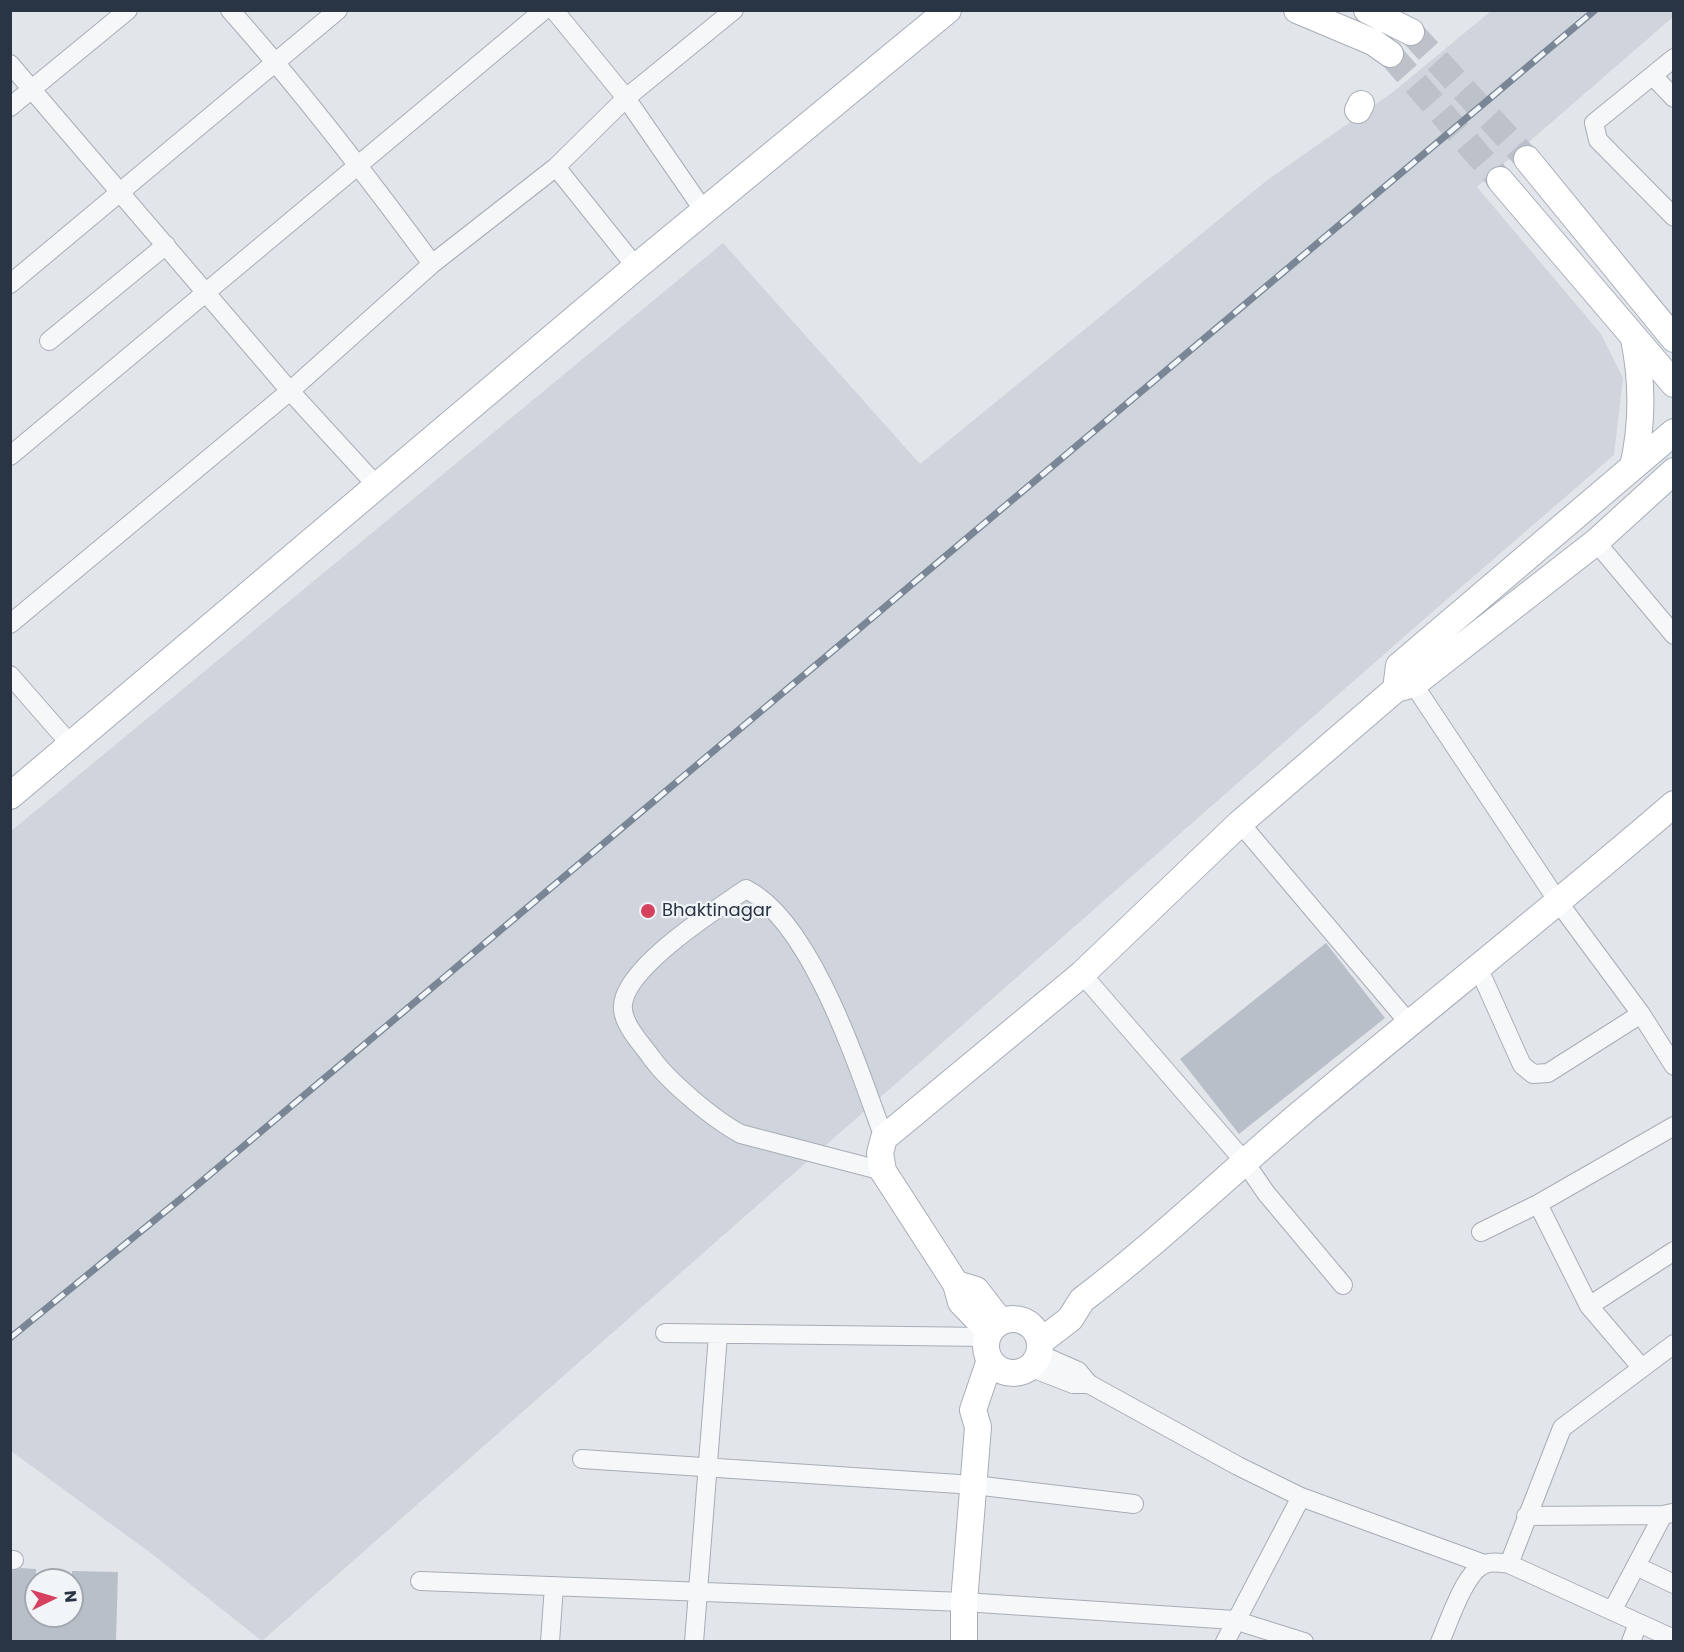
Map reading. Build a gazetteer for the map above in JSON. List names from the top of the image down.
{
  "places": ["Bhaktinagar"],
  "north": "right"
}
